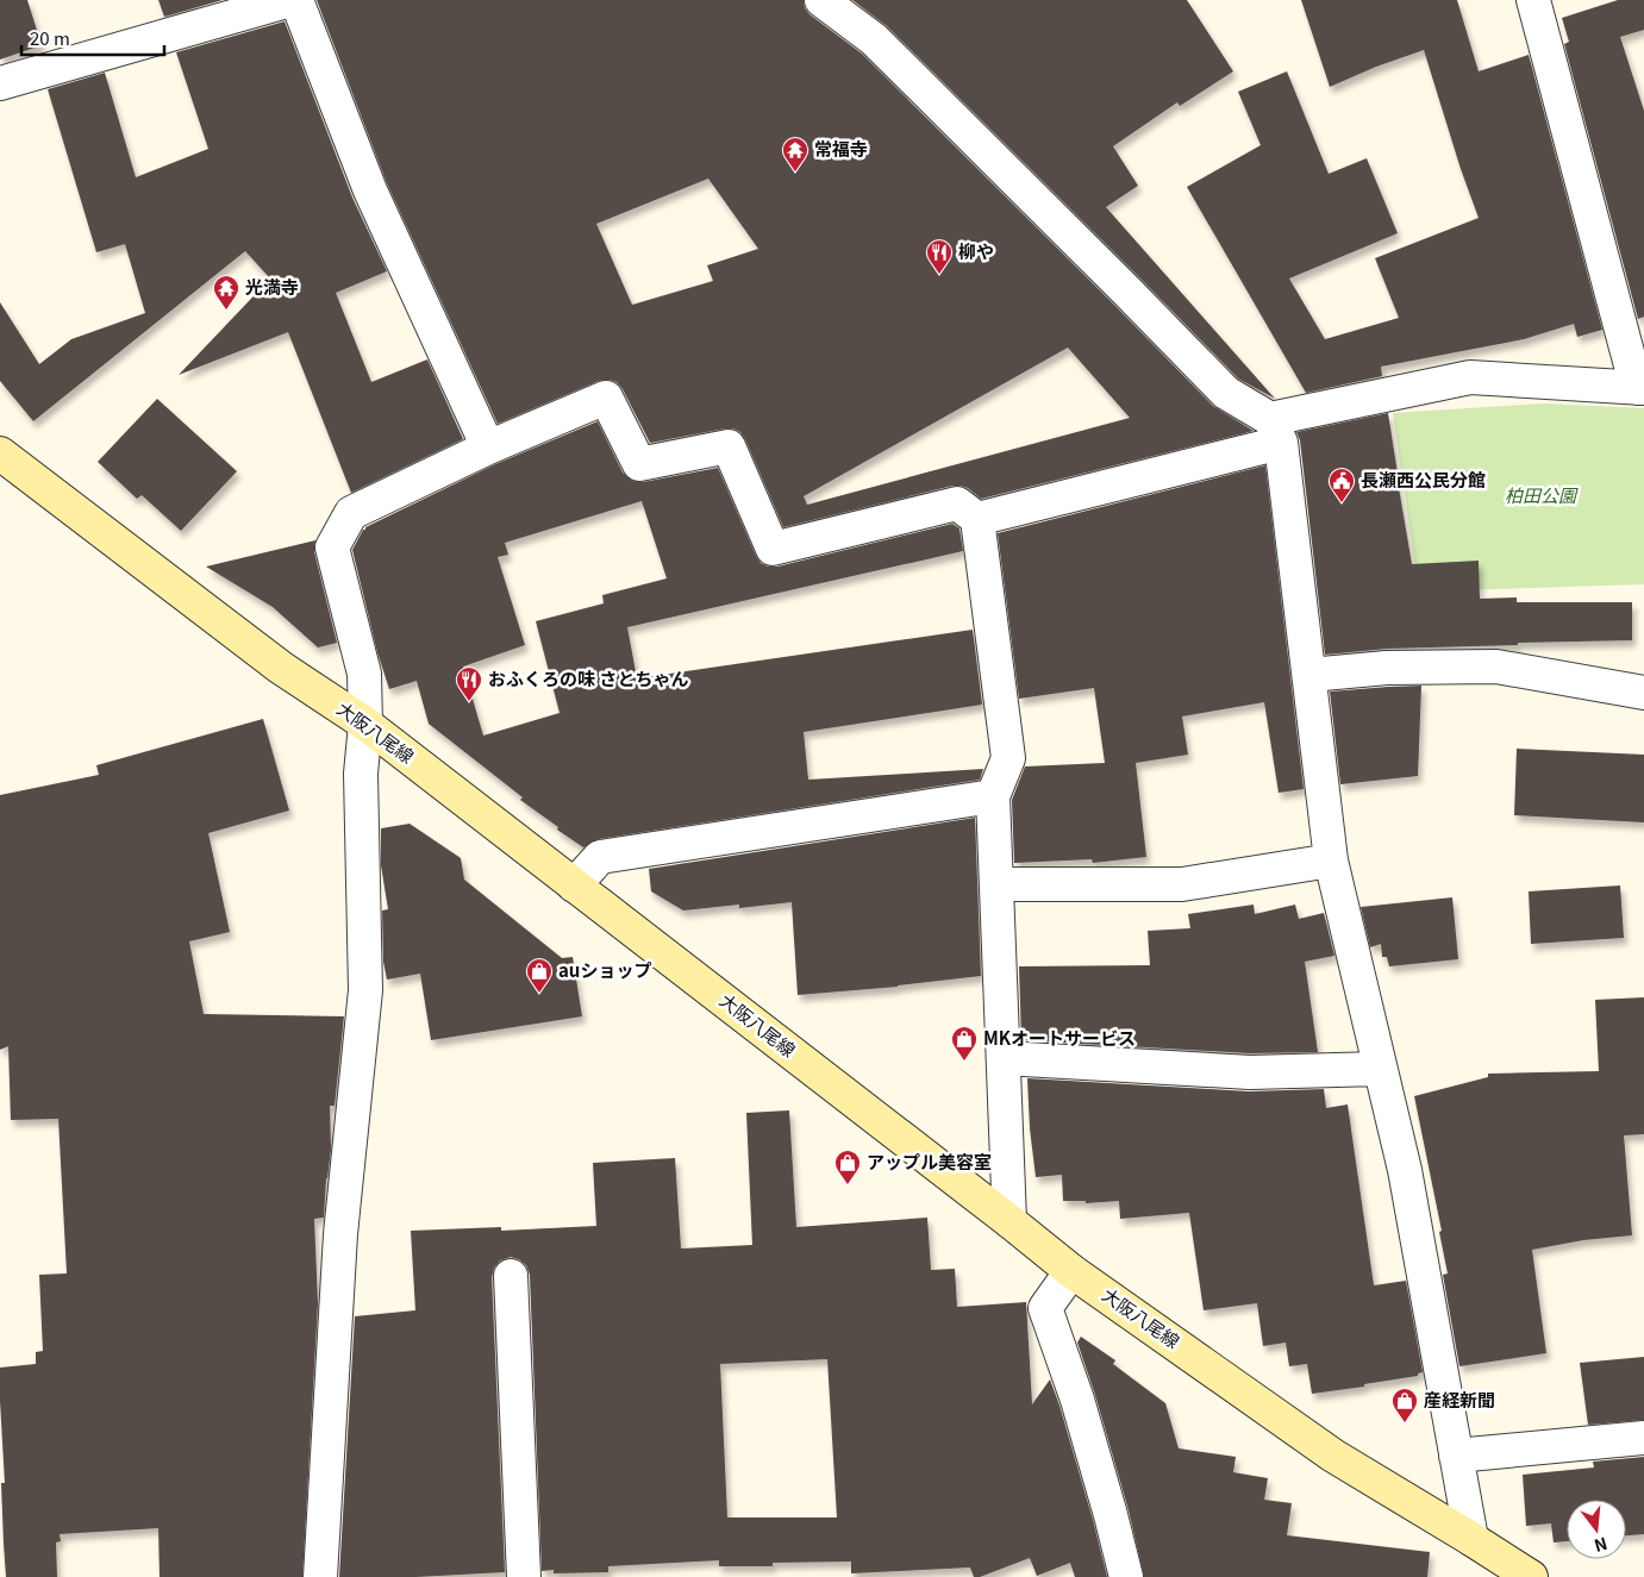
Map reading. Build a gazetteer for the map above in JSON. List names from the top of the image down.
{
  "streets": {
    "main road": ["大阪八尾線"]
  },
  "parks": ["柏田公園"],
  "places": {
    "temple": ["常福寺", "光満寺"],
    "restaurant": ["柳や", "おふくろの味 さとちゃん"],
    "public building": ["長瀬西公民分館"],
    "shop": [
      "auショップ",
      "MKオートサービス",
      "アップル美容室",
      "産経新聞"
    ]
  },
  "scale_bar": "20 m",
  "north": "bottom"
}
